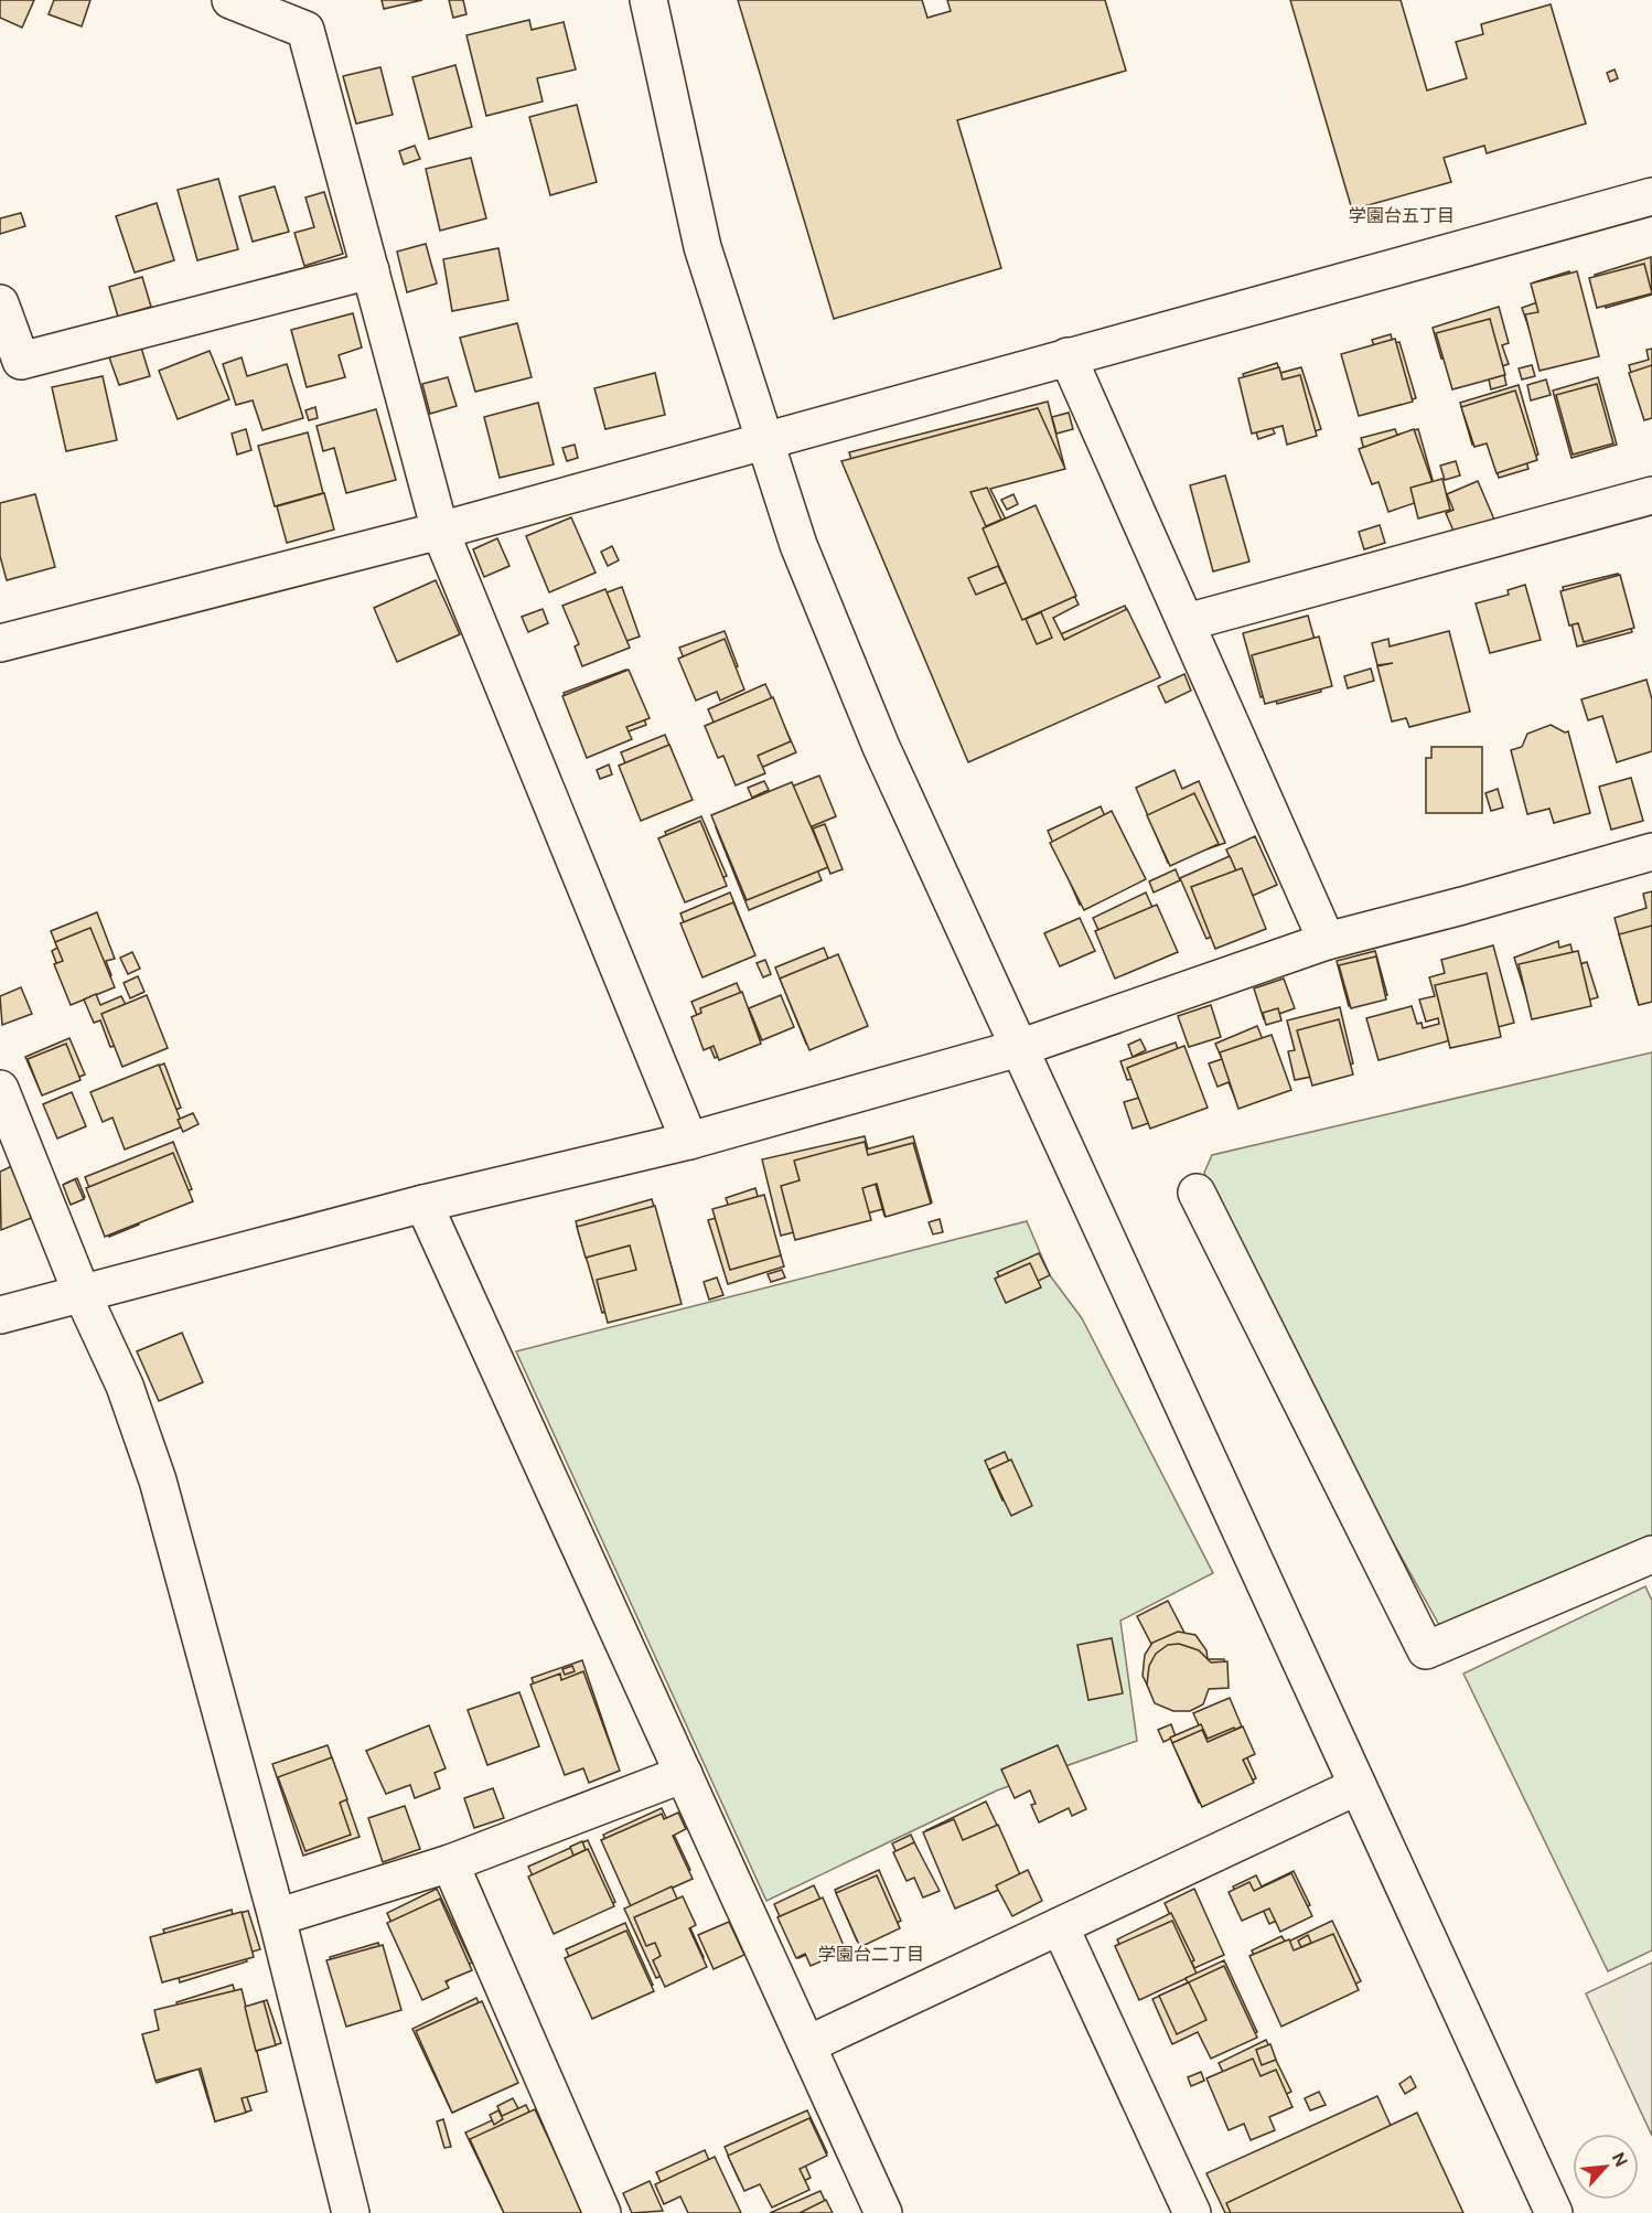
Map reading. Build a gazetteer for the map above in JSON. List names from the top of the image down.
{
  "districts": ["学園台五丁目", "学園台二丁目"],
  "north": "top right"
}
